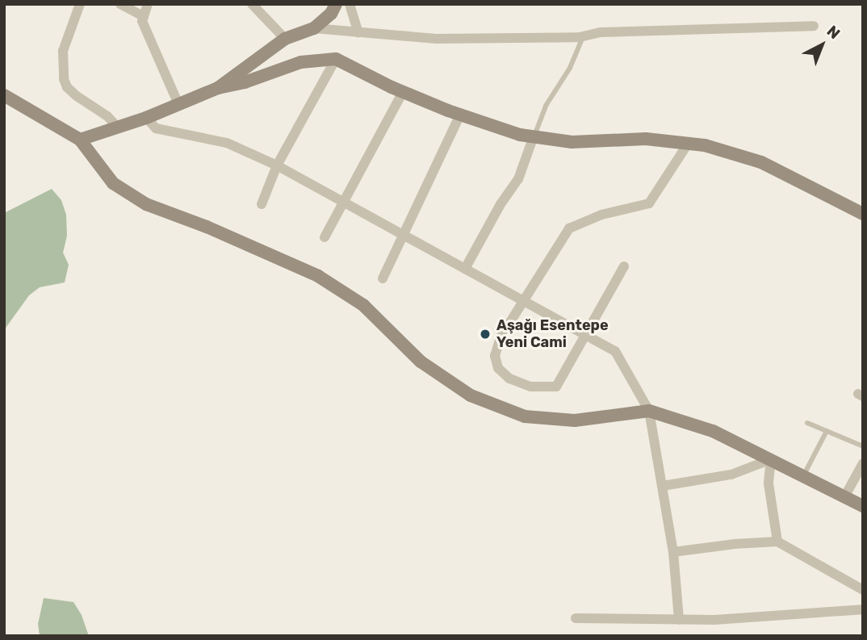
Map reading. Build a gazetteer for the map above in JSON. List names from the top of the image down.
{
  "places": ["Aşağı Esentepe Yeni Cami"],
  "north": "top right"
}
